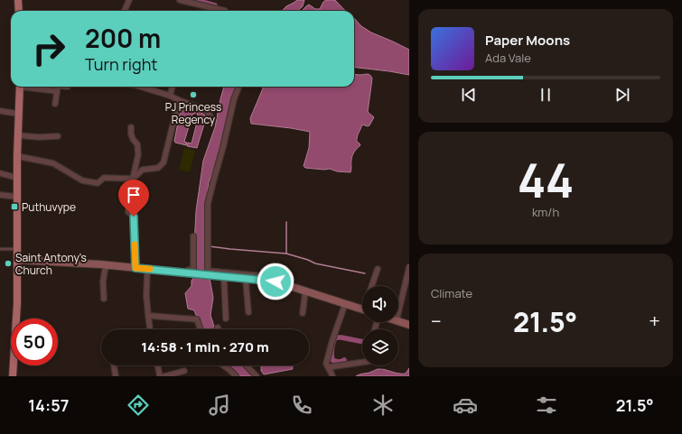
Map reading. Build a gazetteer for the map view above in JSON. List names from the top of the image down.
{
  "places": {
    "other": ["PJ Princess Regency", "Saint Antony's Church"],
    "transit": ["Puthuvype"]
  },
  "page": {
    "turn": ["200 m", "Turn right"],
    "song": ["Paper Moons", "Ada Vale"],
    "tile": [
      ["44", "km/h"],
      "Climate"
    ],
    "heat": ["−", "21.5°", "+"],
    "limit": "50",
    "trip": "14:58 · 1 min · 270 m",
    "tabs": ["14:57", "21.5°"]
  }
}
